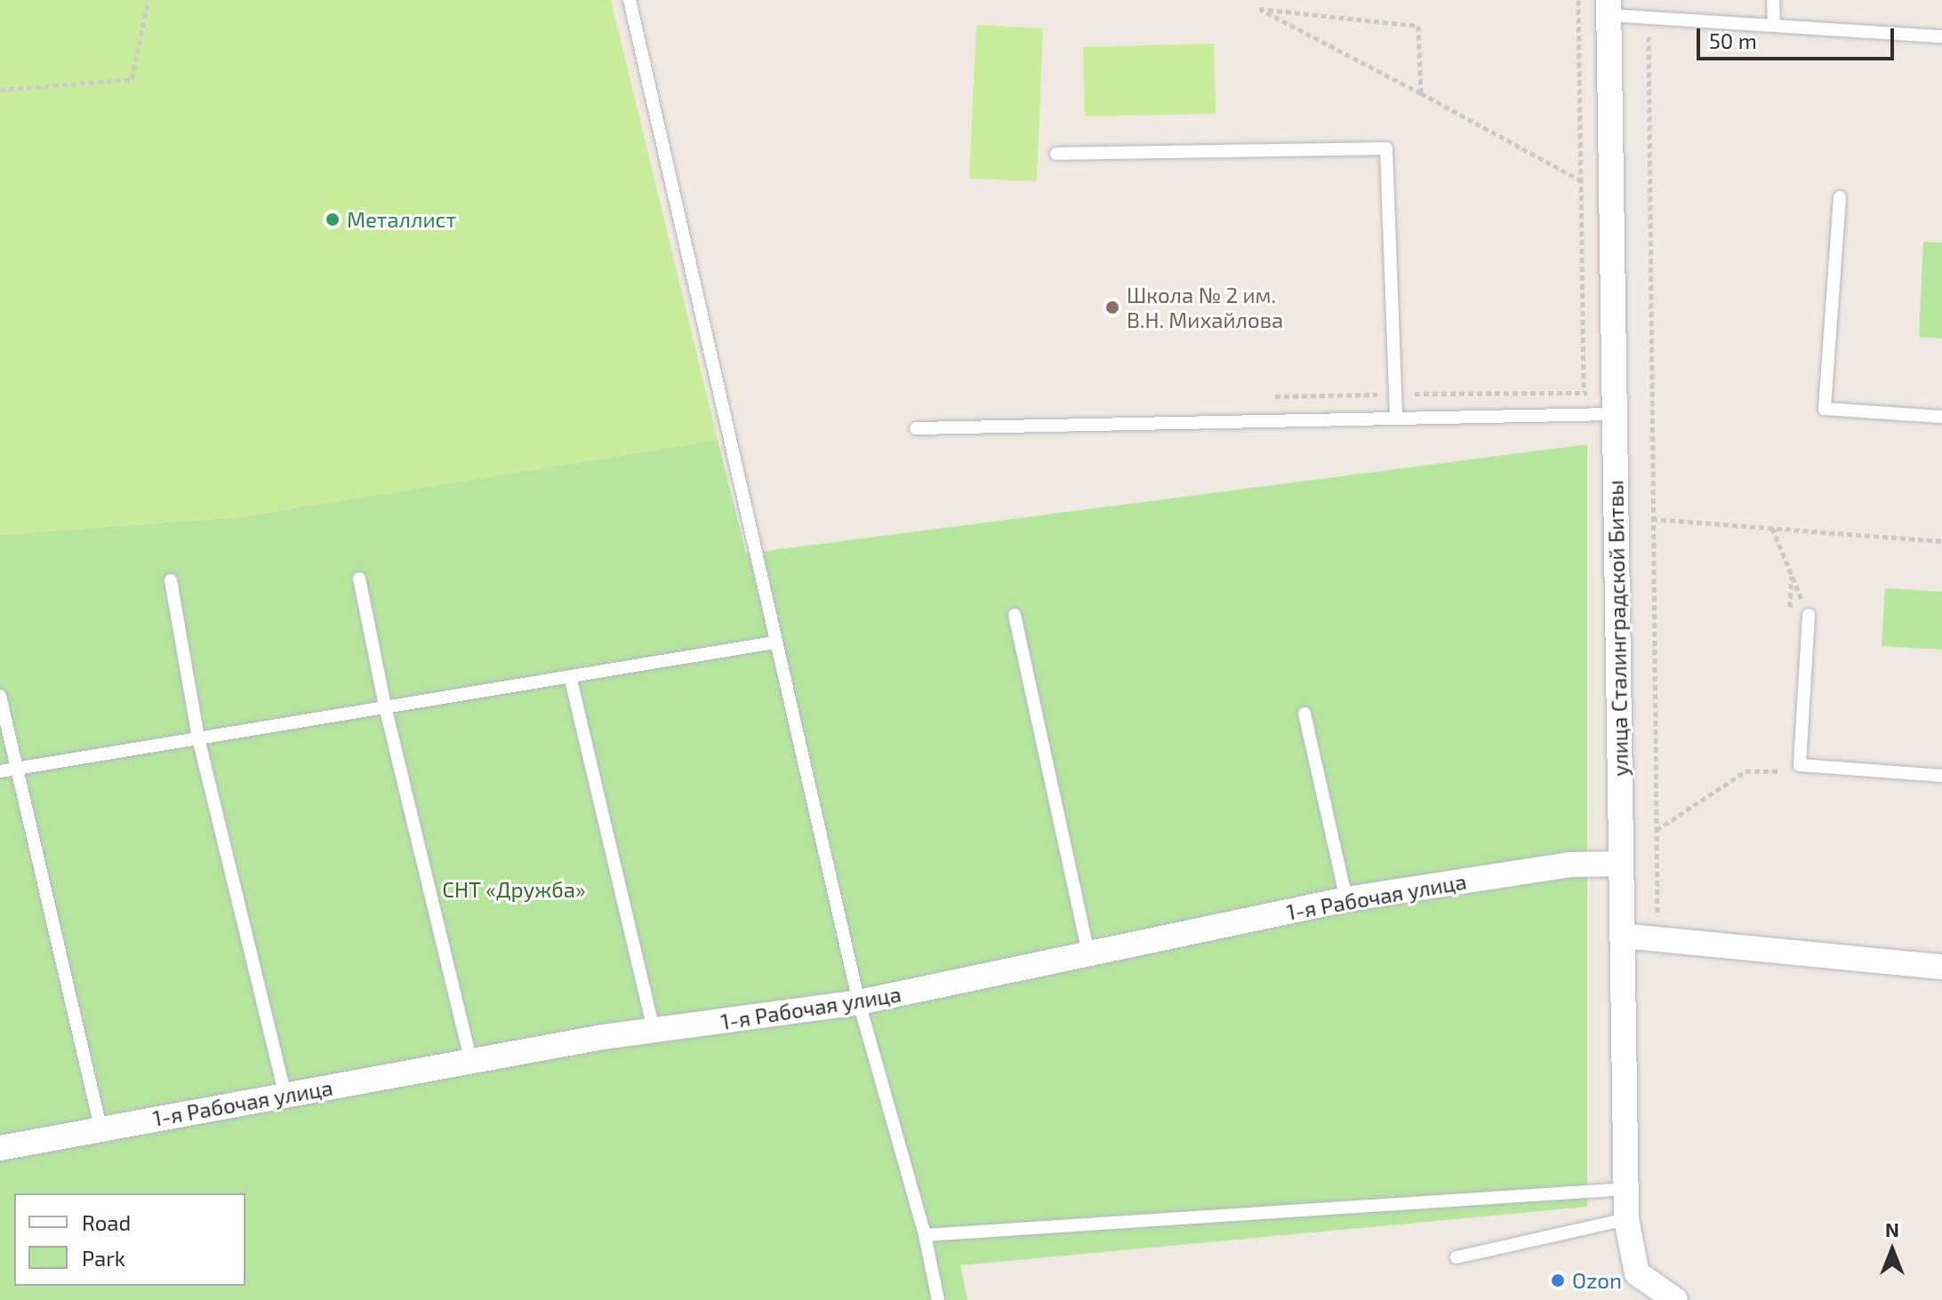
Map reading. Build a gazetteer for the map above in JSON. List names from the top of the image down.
{
  "streets": {
    "street": ["улица Сталинградской Битвы", "1-я Рабочая улица"]
  },
  "crossings": [
    ["улица Сталинградской Битвы", "1-я Рабочая улица"]
  ],
  "parks": ["СНТ «Дружба»"],
  "places": ["Металлист", "Школа № 2 им. В.Н. Михайлова", "Ozon"],
  "legend": ["Road", "Park"],
  "scale_bar": "50 m",
  "north": "top"
}
